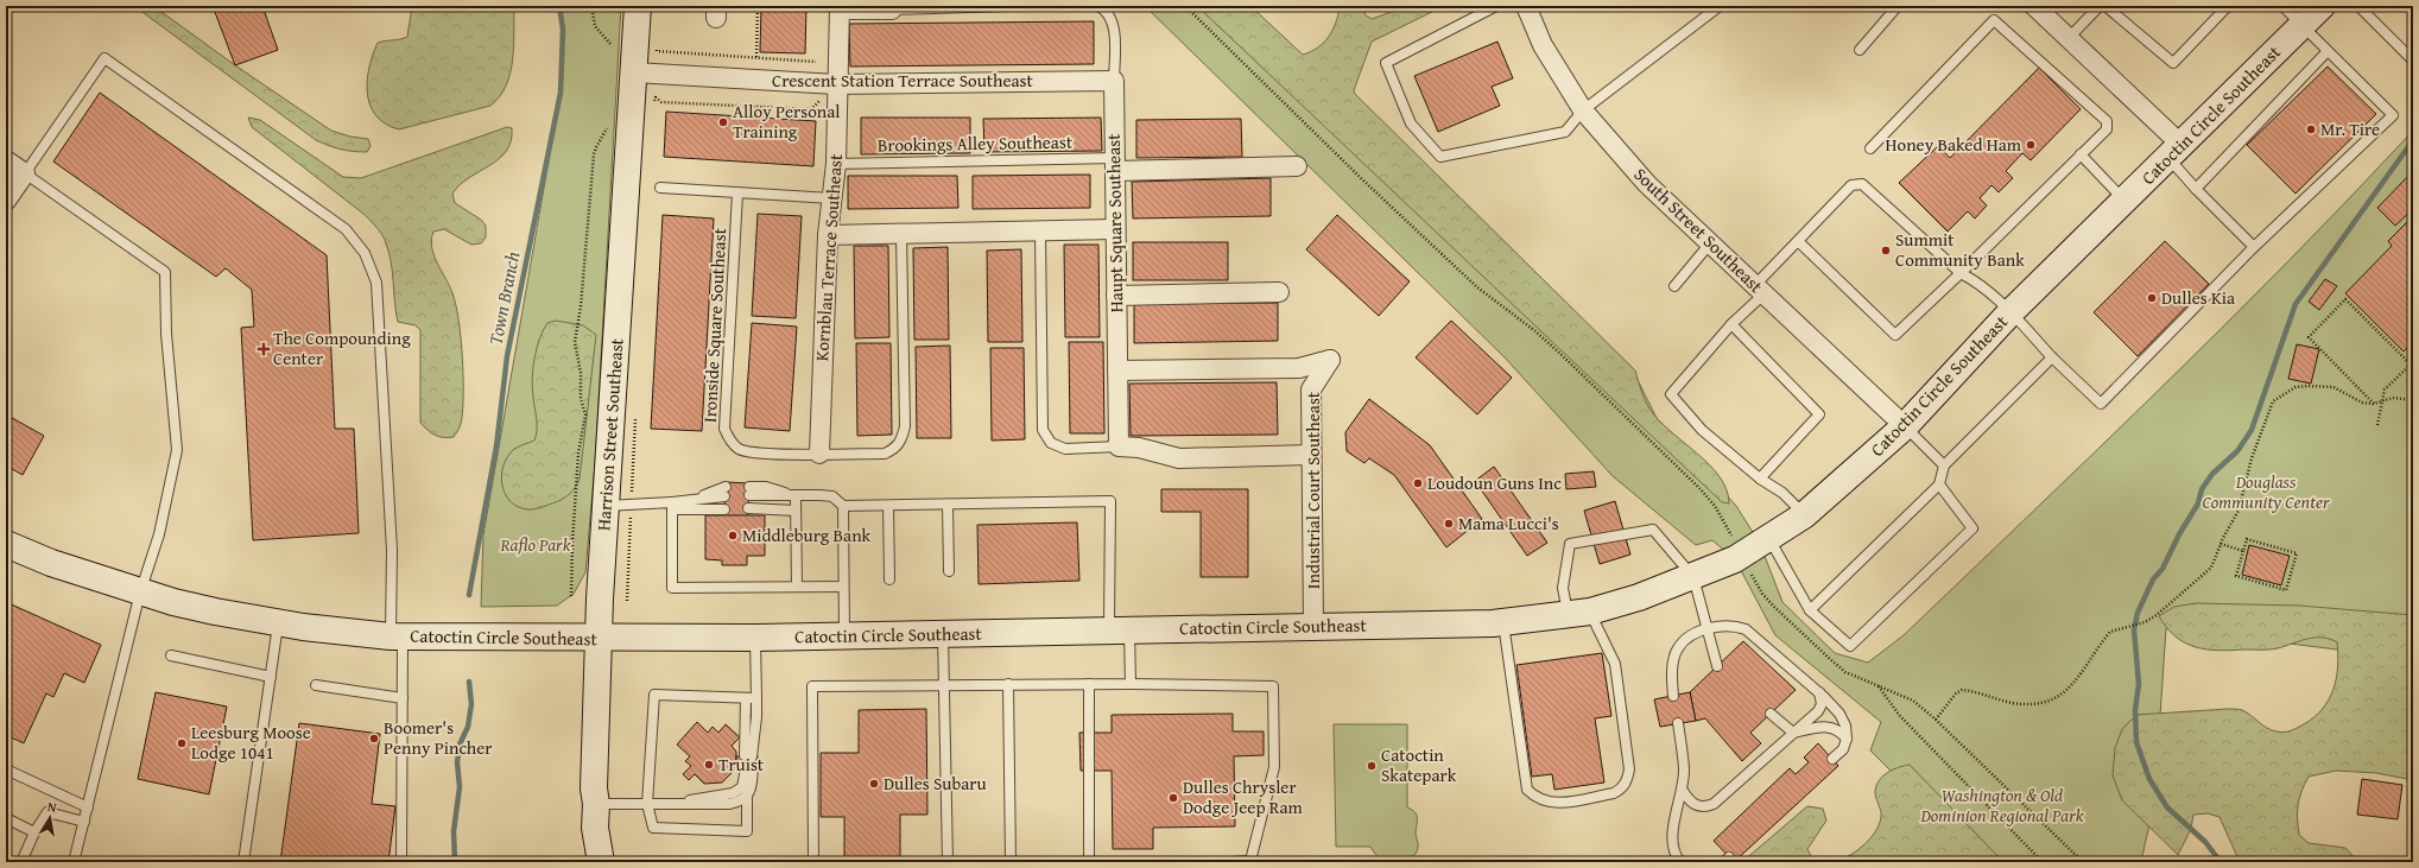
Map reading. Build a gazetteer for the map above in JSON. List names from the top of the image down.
{
  "streets": {
    "main road": ["Catoctin Circle Southeast", "Harrison Street Southeast"],
    "street": [
      "Crescent Station Terrace Southeast",
      "Haupt Square Southeast",
      "South Street Southeast",
      "Kornblau Terrace Southeast",
      "Industrial Court Southeast"
    ],
    "lane": ["Brookings Alley Southeast", "Ironside Square Southeast"]
  },
  "crossings": [
    ["Crescent Station Terrace Southeast", "Haupt Square Southeast"],
    ["Crescent Station Terrace Southeast", "Kornblau Terrace Southeast"],
    ["Crescent Station Terrace Southeast", "Harrison Street Southeast"],
    ["Catoctin Circle Southeast", "South Street Southeast"],
    ["Catoctin Circle Southeast", "Harrison Street Southeast"],
    ["Catoctin Circle Southeast", "Industrial Court Southeast"],
    ["Brookings Alley Southeast", "Haupt Square Southeast"],
    ["Brookings Alley Southeast", "Kornblau Terrace Southeast"],
    ["Haupt Square Southeast", "Industrial Court Southeast"],
    ["Kornblau Terrace Southeast", "Ironside Square Southeast"]
  ],
  "water": ["Town Branch"],
  "parks": ["Douglass Community Center", "Raflo Park", "Washington & Old Dominion Regional Park"],
  "places": {
    "other": [
      "Alloy Personal Training",
      "Mr. Tire",
      "Honey Baked Ham",
      "Summit Community Bank",
      "Dulles Kia",
      "Loudoun Guns Inc",
      "Mama Lucci's",
      "Middleburg Bank",
      "Boomer's Penny Pincher",
      "Leesburg Moose Lodge 1041",
      "Truist",
      "Catoctin Skatepark",
      "Dulles Subaru",
      "Dulles Chrysler Dodge Jeep Ram"
    ],
    "health": ["The Compounding Center"]
  },
  "north": "top"
}
